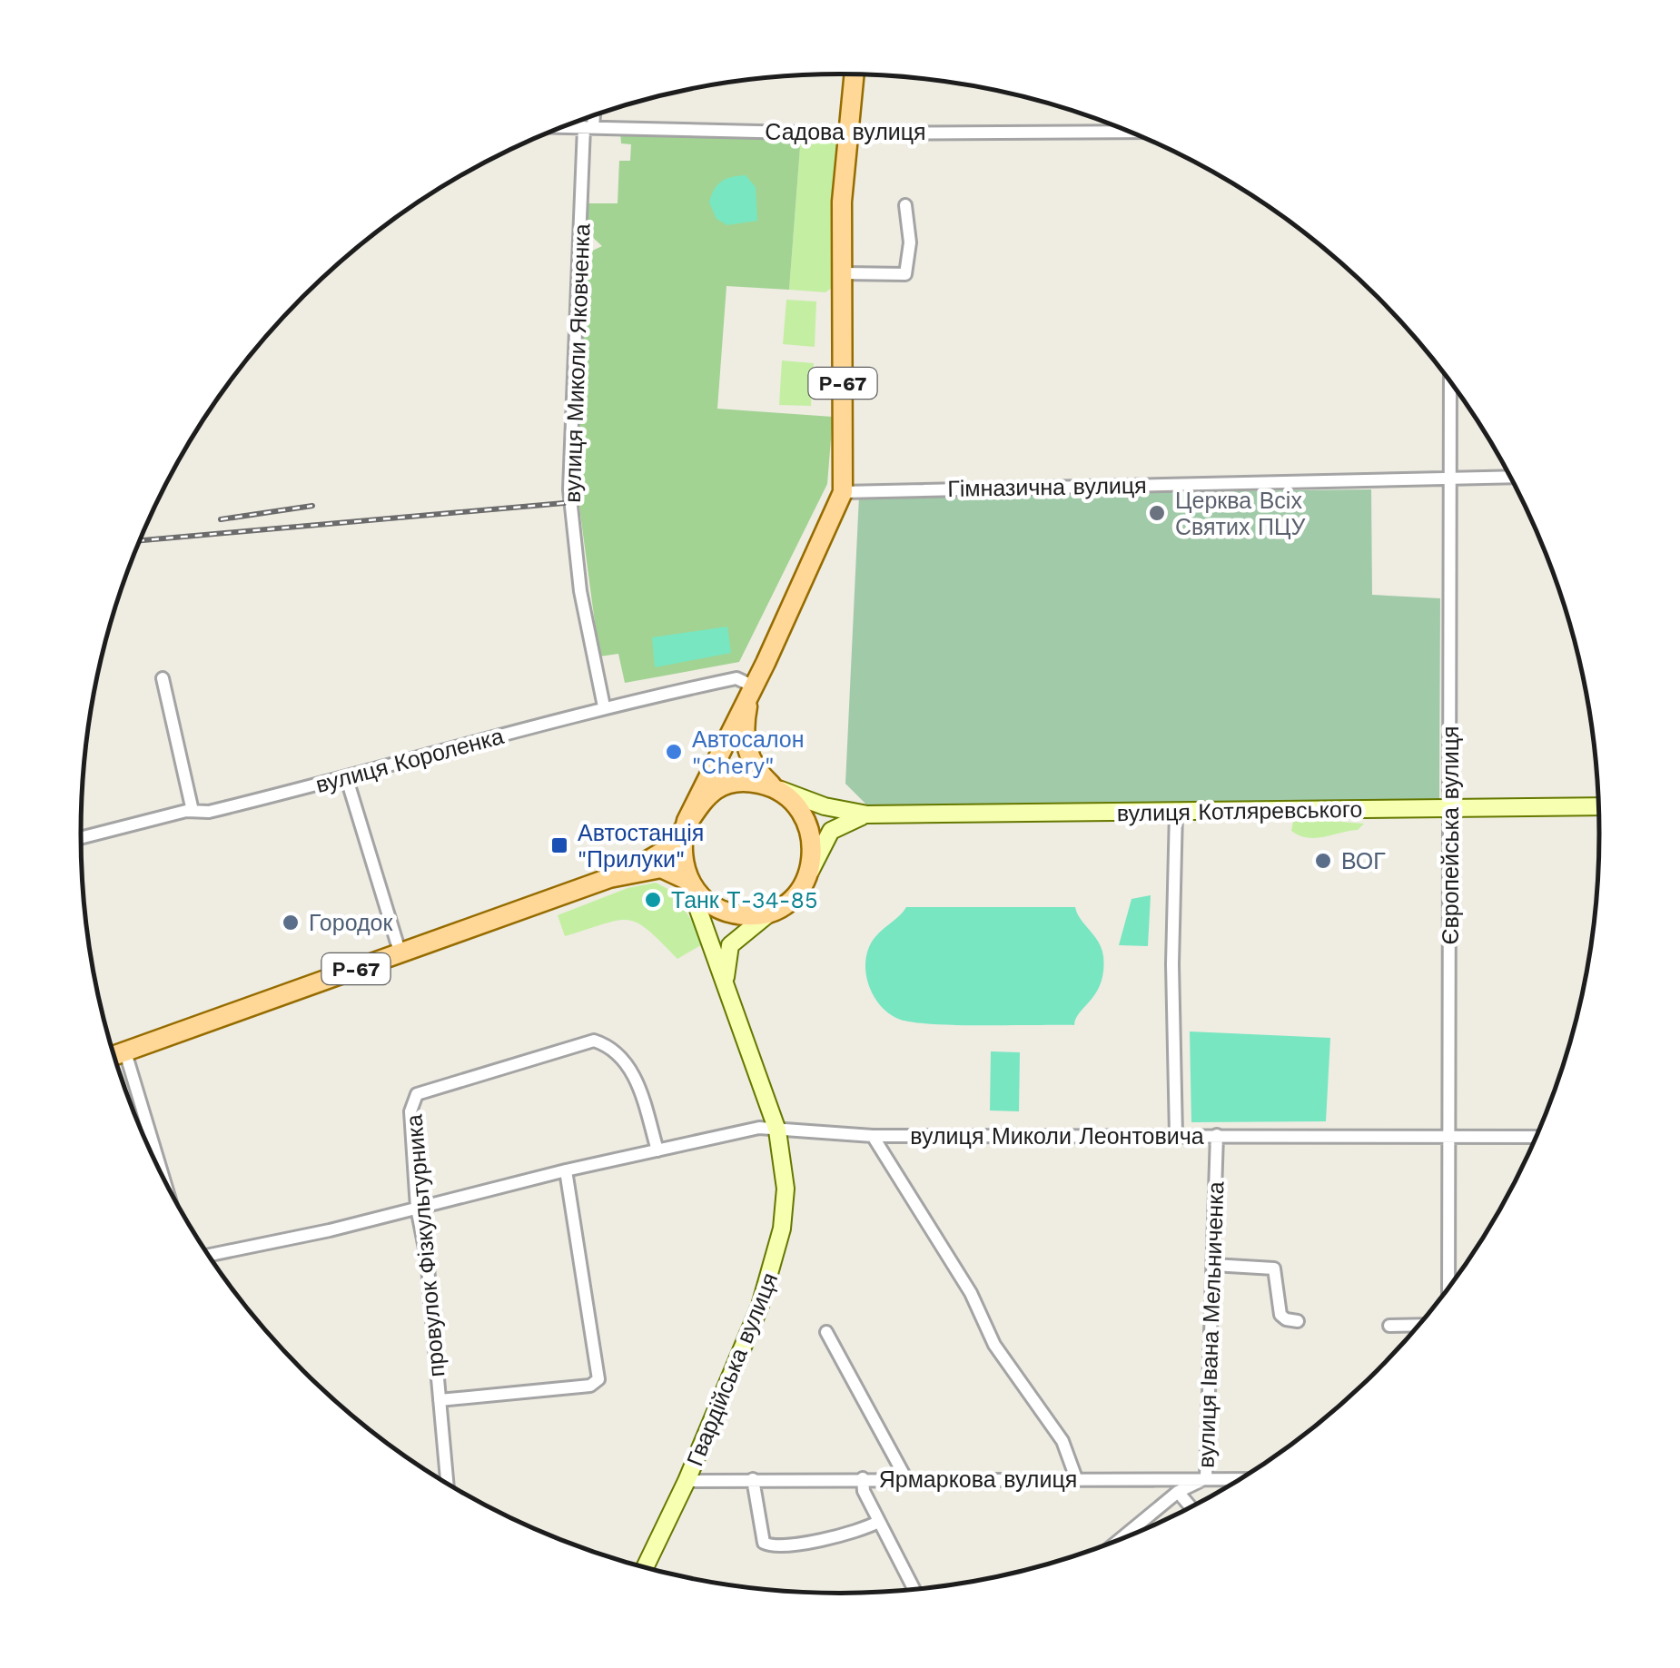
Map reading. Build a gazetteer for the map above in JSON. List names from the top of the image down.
{
  "streets": {
    "main road": ["Р-67", "вулиця Котляревського", "Гвардійська вулиця"],
    "street": [
      "Садова вулиця",
      "вулиця Миколи Яковченка",
      "Гімназична вулиця",
      "вулиця Короленка",
      "Європейська вулиця",
      "вулиця Миколи Леонтовича",
      "провулок Фізкультурника",
      "вулиця Івана Мельниченка",
      "Ярмаркова вулиця"
    ]
  },
  "crossings": [
    ["Садова вулиця", "вулиця Миколи Яковченка"],
    ["Садова вулиця", "Р-67"],
    ["вулиця Миколи Яковченка", "вулиця Короленка"],
    ["Р-67", "Гімназична вулиця"],
    ["Р-67", "вулиця Короленка"],
    ["Р-67", "Гвардійська вулиця"],
    ["Гімназична вулиця", "Європейська вулиця"],
    ["вулиця Котляревського", "Європейська вулиця"],
    ["Європейська вулиця", "вулиця Миколи Леонтовича"],
    ["вулиця Миколи Леонтовича", "провулок Фізкультурника"],
    ["вулиця Миколи Леонтовича", "вулиця Івана Мельниченка"],
    ["вулиця Миколи Леонтовича", "Гвардійська вулиця"],
    ["вулиця Івана Мельниченка", "Ярмаркова вулиця"],
    ["Гвардійська вулиця", "Ярмаркова вулиця"]
  ],
  "places": {
    "other": [
      "Церква Всіх Святих ПЦУ",
      "Автосалон \"Chery\"",
      "ВОГ",
      "Танк Т-34-85",
      "Городок"
    ],
    "transit": ["Автостанція \"Прилуки\""]
  }
}
